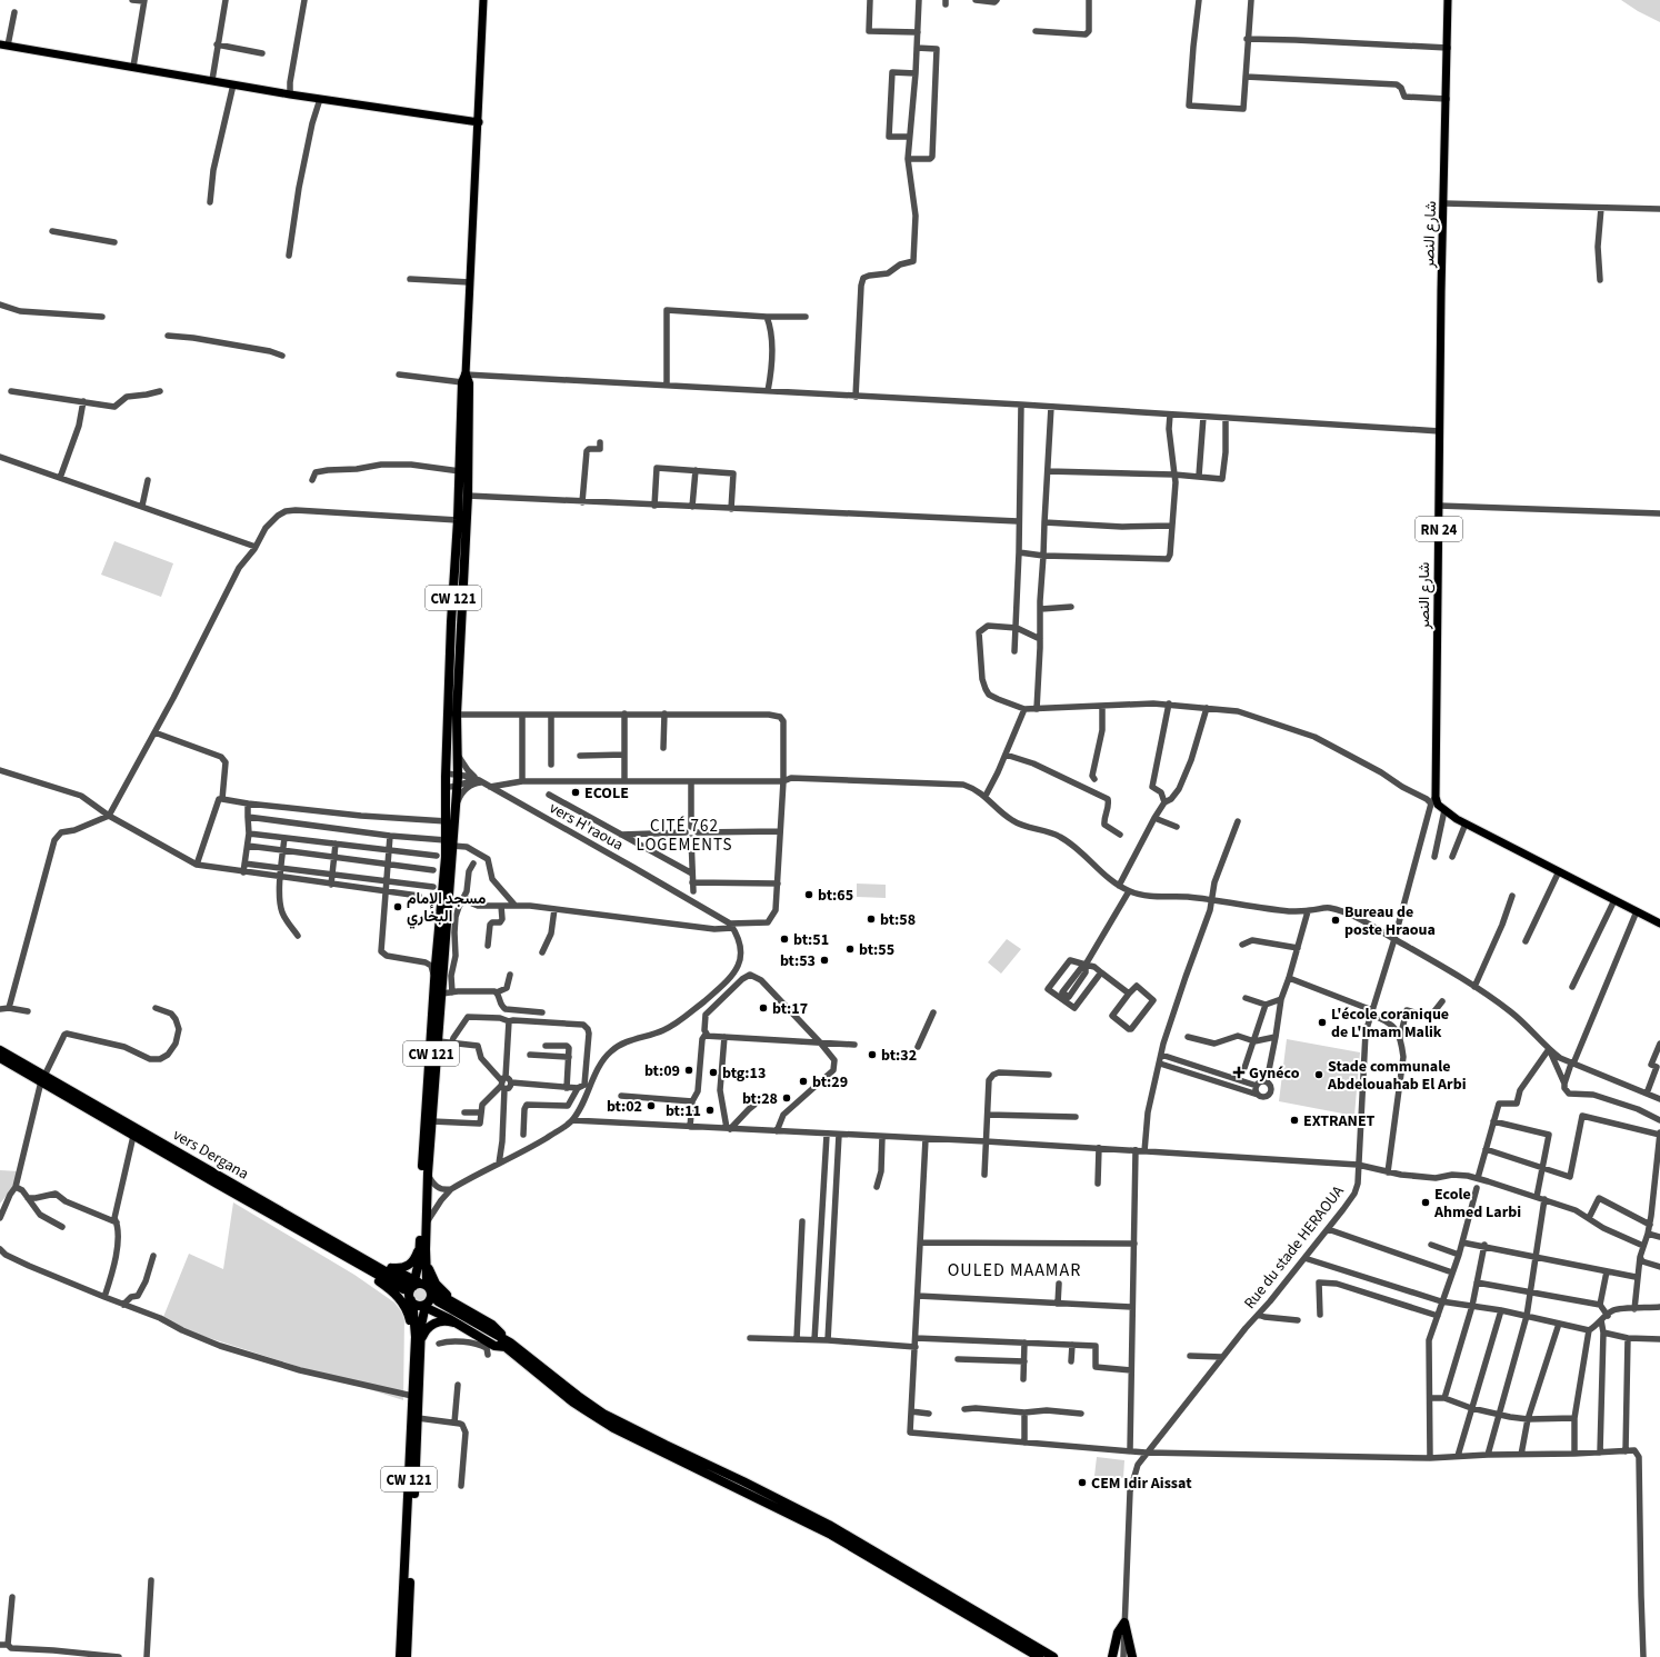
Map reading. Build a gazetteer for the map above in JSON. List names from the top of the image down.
{
  "streets": {
    "highway": ["CW 121", "vers Dergana"],
    "main road": ["شارع النصر", "RN 24"],
    "street": ["vers H'raoua", "Rue du stade HERAOUA"]
  },
  "crossings": [
    ["شارع النصر", "Rue du stade HERAOUA"],
    ["CW 121", "vers H'raoua"],
    ["CW 121", "vers Dergana"]
  ],
  "districts": ["CITÉ 762 LOGEMENTS", "OULED MAAMAR"],
  "places": {
    "other": [
      "ECOLE",
      "bt:65",
      "مسجد الإمام البخاري",
      "bt:58",
      "Bureau de poste Hraoua",
      "bt:51",
      "bt:55",
      "bt:53",
      "bt:17",
      "L'école coranique de L'Imam Malik",
      "bt:32",
      "bt:09",
      "btg:13",
      "Stade communale Abdelouahab El Arbi",
      "bt:29",
      "bt:28",
      "bt:02",
      "bt:11",
      "EXTRANET",
      "Ecole Ahmed Larbi",
      "CEM Idir Aissat"
    ],
    "health": ["Gynéco"]
  }
}
